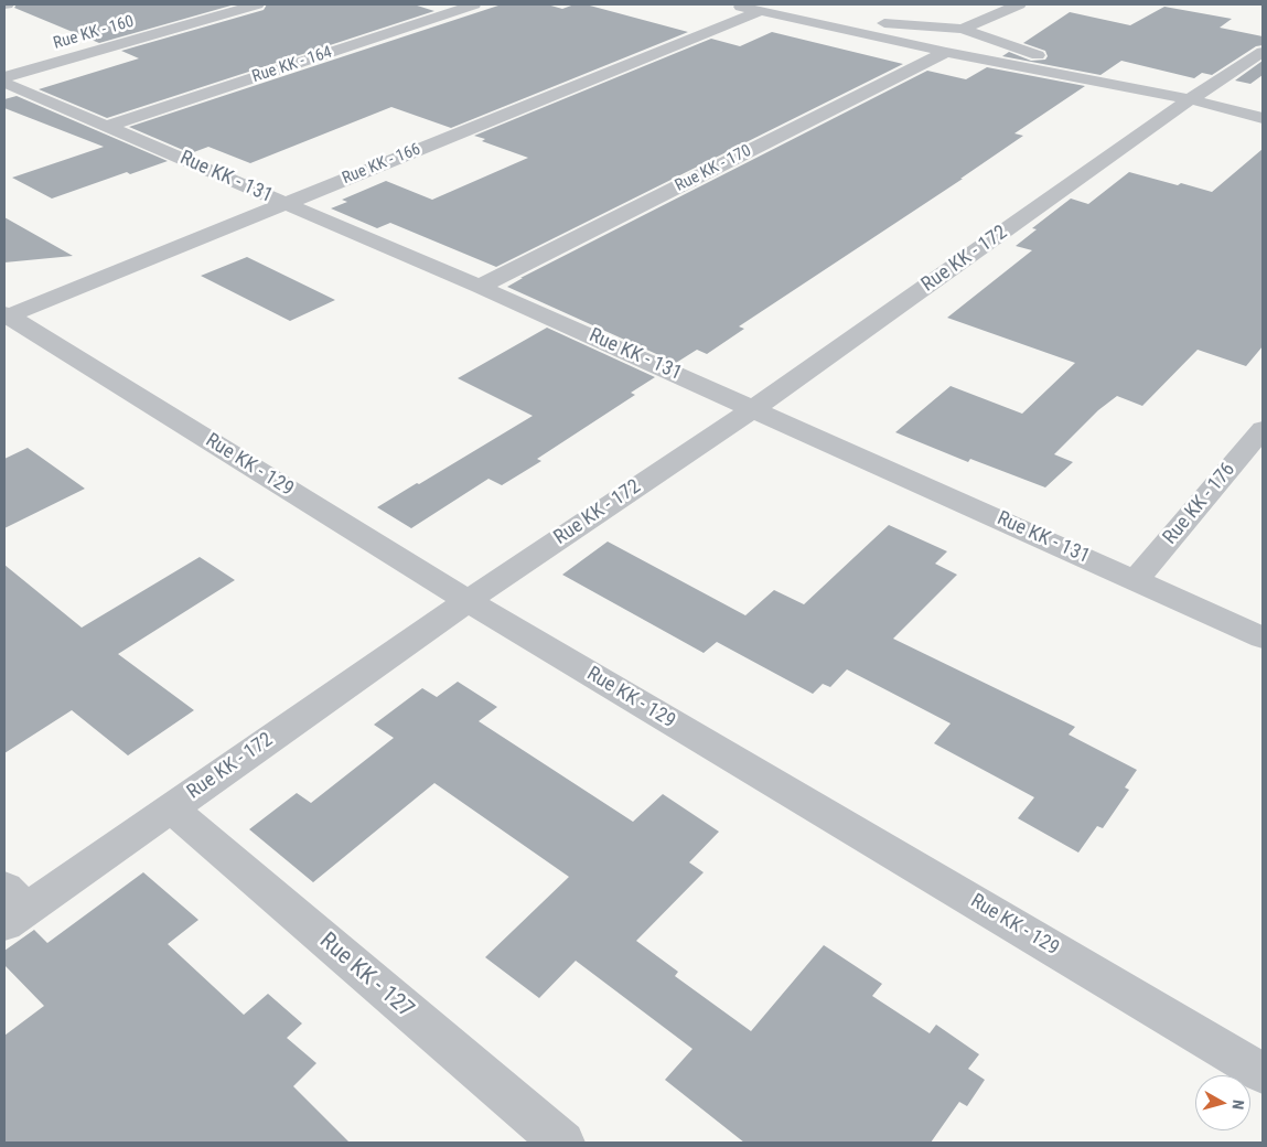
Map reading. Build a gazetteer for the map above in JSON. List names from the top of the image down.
{
  "streets": {
    "street": [
      "Rue KK - 160",
      "Rue KK - 164",
      "Rue KK - 166",
      "Rue KK - 170",
      "Rue KK - 131",
      "Rue KK - 172",
      "Rue KK - 129",
      "Rue KK - 176",
      "Rue KK - 127"
    ]
  },
  "crossings": [
    ["Rue KK - 164", "Rue KK - 131"],
    ["Rue KK - 166", "Rue KK - 131"],
    ["Rue KK - 166", "Rue KK - 129"],
    ["Rue KK - 170", "Rue KK - 131"],
    ["Rue KK - 131", "Rue KK - 172"],
    ["Rue KK - 131", "Rue KK - 176"],
    ["Rue KK - 172", "Rue KK - 129"],
    ["Rue KK - 172", "Rue KK - 127"]
  ],
  "north": "right"
}
